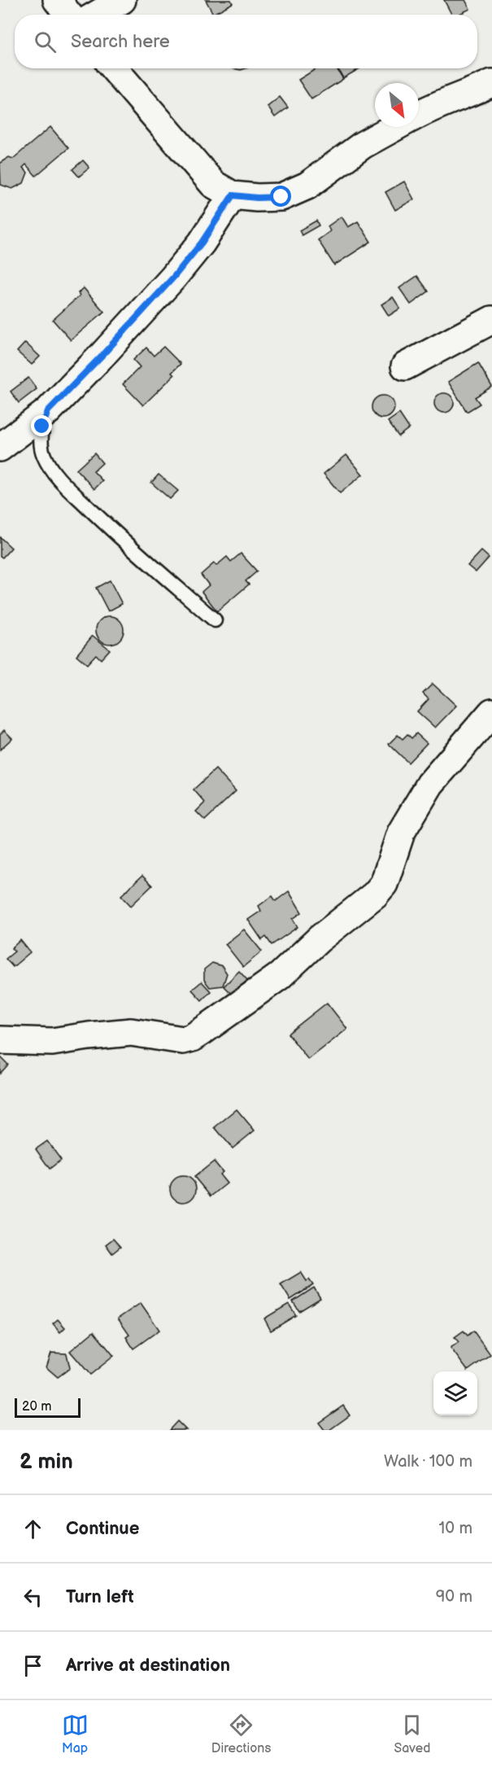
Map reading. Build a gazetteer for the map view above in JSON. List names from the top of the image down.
{
  "scale_bar": "20 m",
  "north": "bottom right",
  "page": {
    "search": "Search here",
    "scale": "20 m",
    "heading": ["2 min", "Walk · 100 m"],
    "list": [
      ["Continue", "10 m"],
      ["Turn left", "90 m"],
      "Arrive at destination"
    ],
    "nav": ["Map", "Directions", "Saved"]
  }
}
